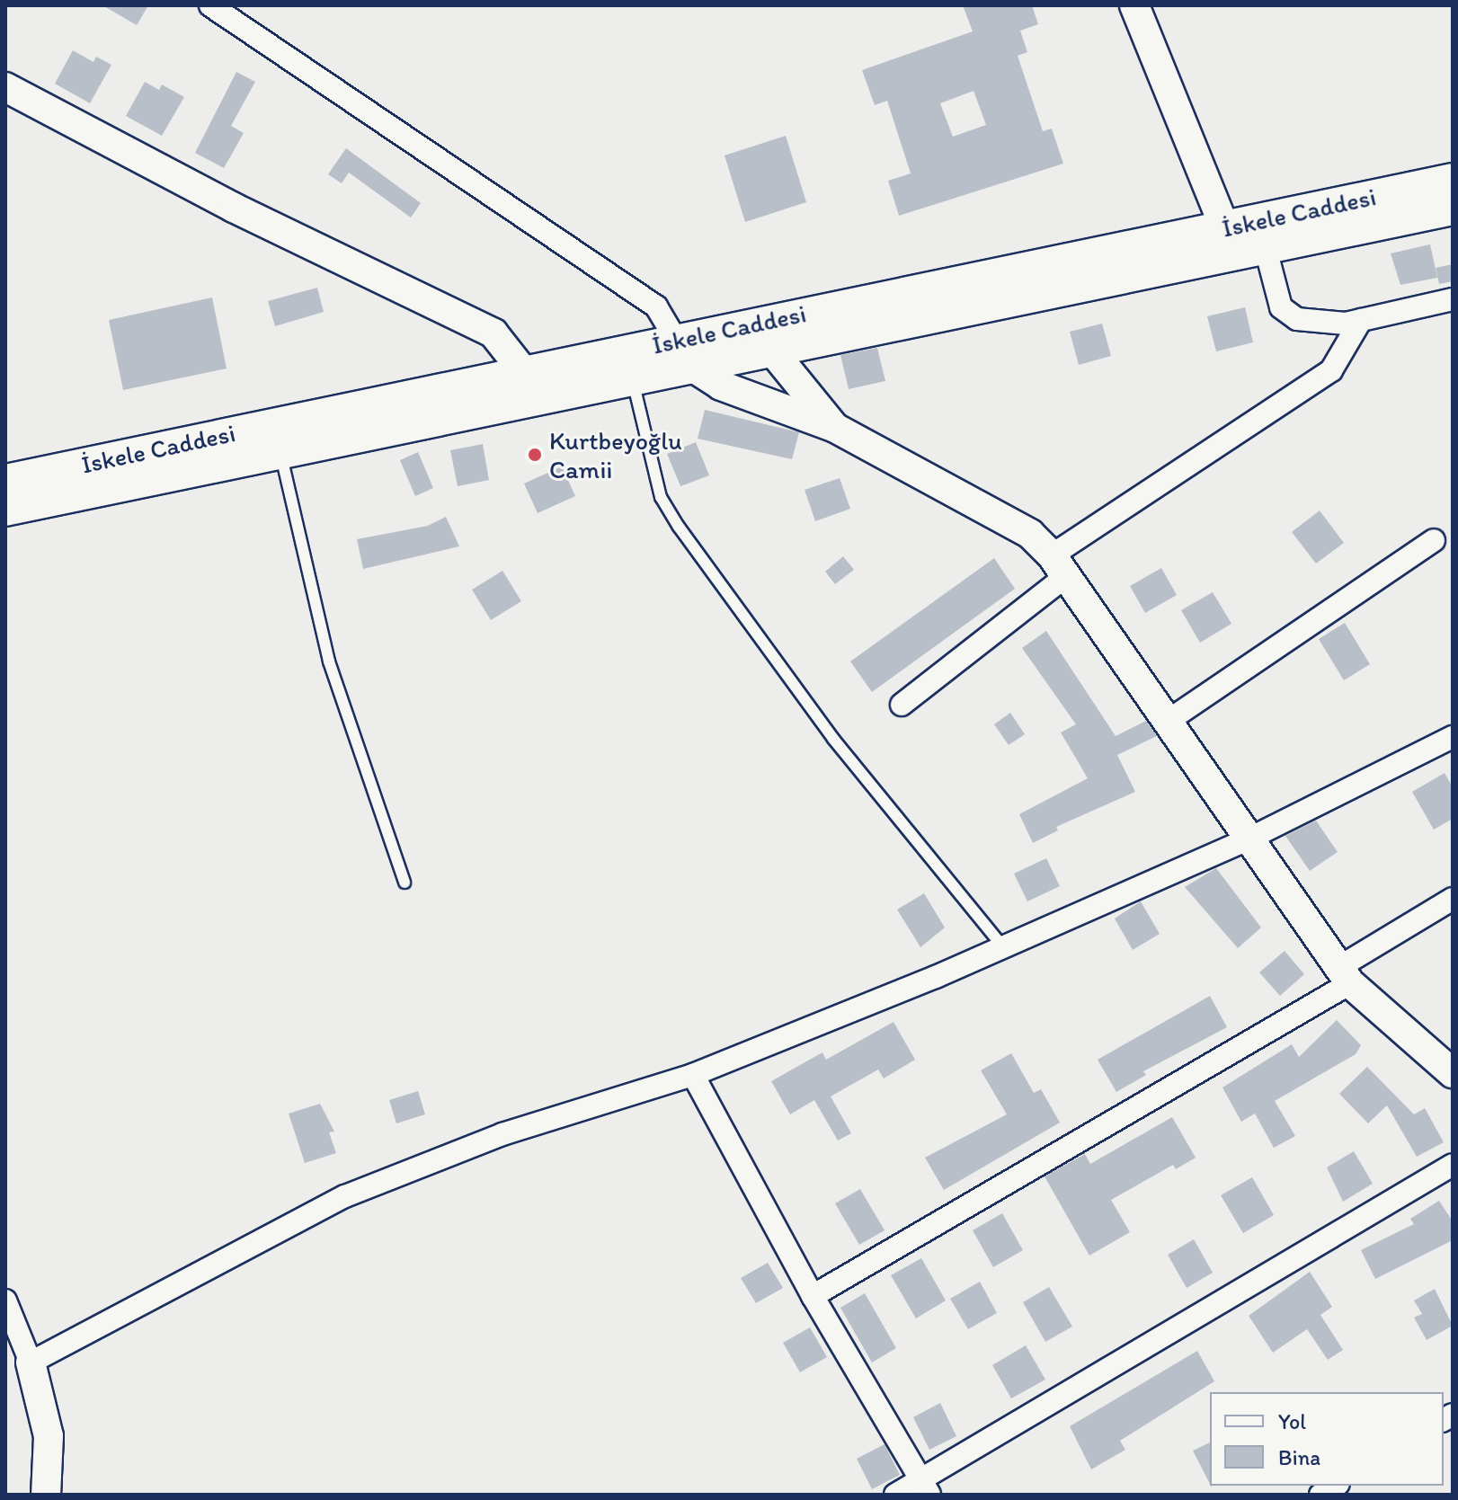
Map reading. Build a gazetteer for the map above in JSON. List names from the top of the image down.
{
  "streets": {
    "main road": ["İskele Caddesi"]
  },
  "places": ["Kurtbeyoğlu Camii"],
  "legend": ["Yol", "Bina"]
}
